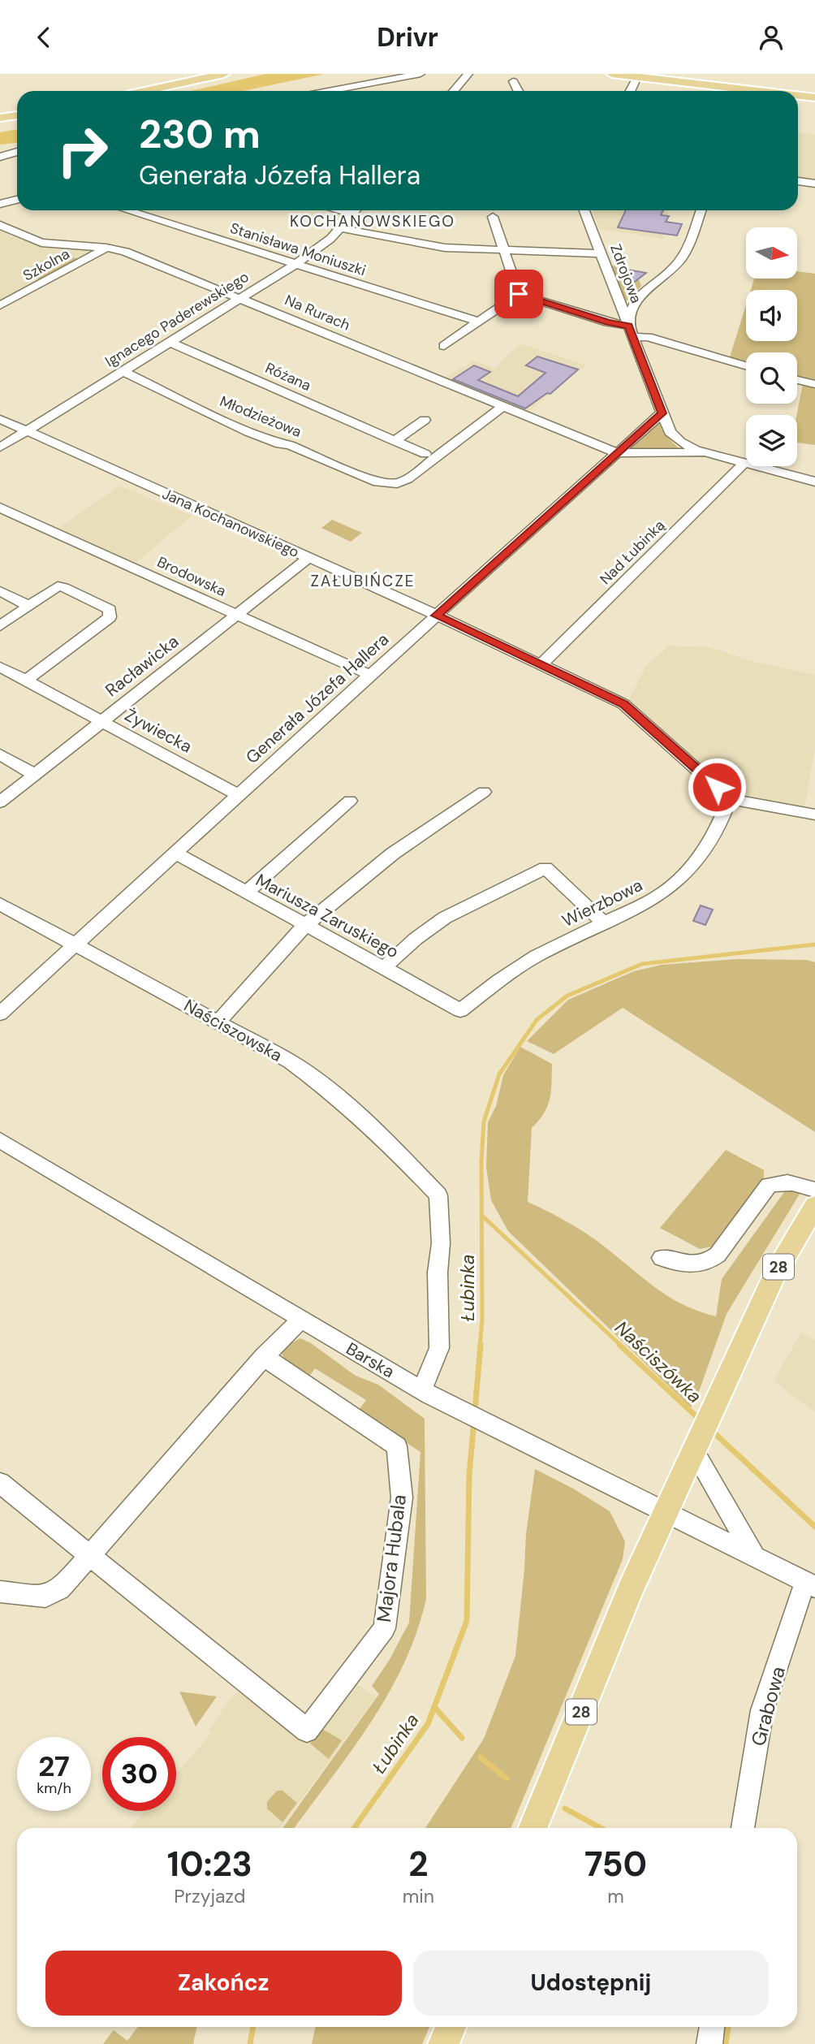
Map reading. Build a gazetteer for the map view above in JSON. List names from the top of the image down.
{
  "streets": {
    "main road": ["28"],
    "street": [
      "Stanisława Moniuszki",
      "Szkolna",
      "Zdrojowa",
      "Na Rurach",
      "Ignacego Paderewskiego",
      "Różana",
      "Młodzieżowa",
      "Jana Kochanowskiego",
      "Nad Łubinką",
      "Brodowska",
      "Racławicka",
      "Generała Józefa Hallera",
      "Żywiecka",
      "Wierzbowa",
      "Mariusza Zaruskiego",
      "Naściszowska",
      "Barska",
      "Majora Hubala",
      "Grabowa"
    ]
  },
  "crossings": [
    ["Stanisława Moniuszki", "Ignacego Paderewskiego"],
    ["Szkolna", "Na Rurach"],
    ["Zdrojowa", "Nad Łubinką"],
    ["Zdrojowa", "Generała Józefa Hallera"],
    ["Na Rurach", "Ignacego Paderewskiego"],
    ["Na Rurach", "Młodzieżowa"],
    ["Na Rurach", "Generała Józefa Hallera"],
    ["Ignacego Paderewskiego", "Różana"],
    ["Ignacego Paderewskiego", "Młodzieżowa"],
    ["Ignacego Paderewskiego", "Jana Kochanowskiego"],
    ["Jana Kochanowskiego", "Nad Łubinką"],
    ["Jana Kochanowskiego", "Racławicka"],
    ["Jana Kochanowskiego", "Generała Józefa Hallera"],
    ["Jana Kochanowskiego", "Wierzbowa"],
    ["Brodowska", "Racławicka"],
    ["Brodowska", "Generała Józefa Hallera"],
    ["Racławicka", "Żywiecka"],
    ["Generała Józefa Hallera", "Żywiecka"],
    ["Generała Józefa Hallera", "Mariusza Zaruskiego"],
    ["Generała Józefa Hallera", "Naściszowska"],
    ["Wierzbowa", "Mariusza Zaruskiego"],
    ["Naściszowska", "Barska"],
    ["28", "Barska"],
    ["Barska", "Grabowa"]
  ],
  "districts": ["KOCHANOWSKIEGO", "ZAŁUBIŃCZE"],
  "water": ["Łubinka", "Naściszówka"],
  "north": "right",
  "page": {
    "header": "Drivr",
    "turn": ["230 m", "Generała Józefa Hallera"],
    "speed": "27 km/h",
    "limit": "30",
    "eta": [
      "10:23",
      "Przyjazd",
      "2",
      "min",
      "750",
      "m"
    ],
    "buttons": ["Zakończ", "Udostępnij"]
  }
}
